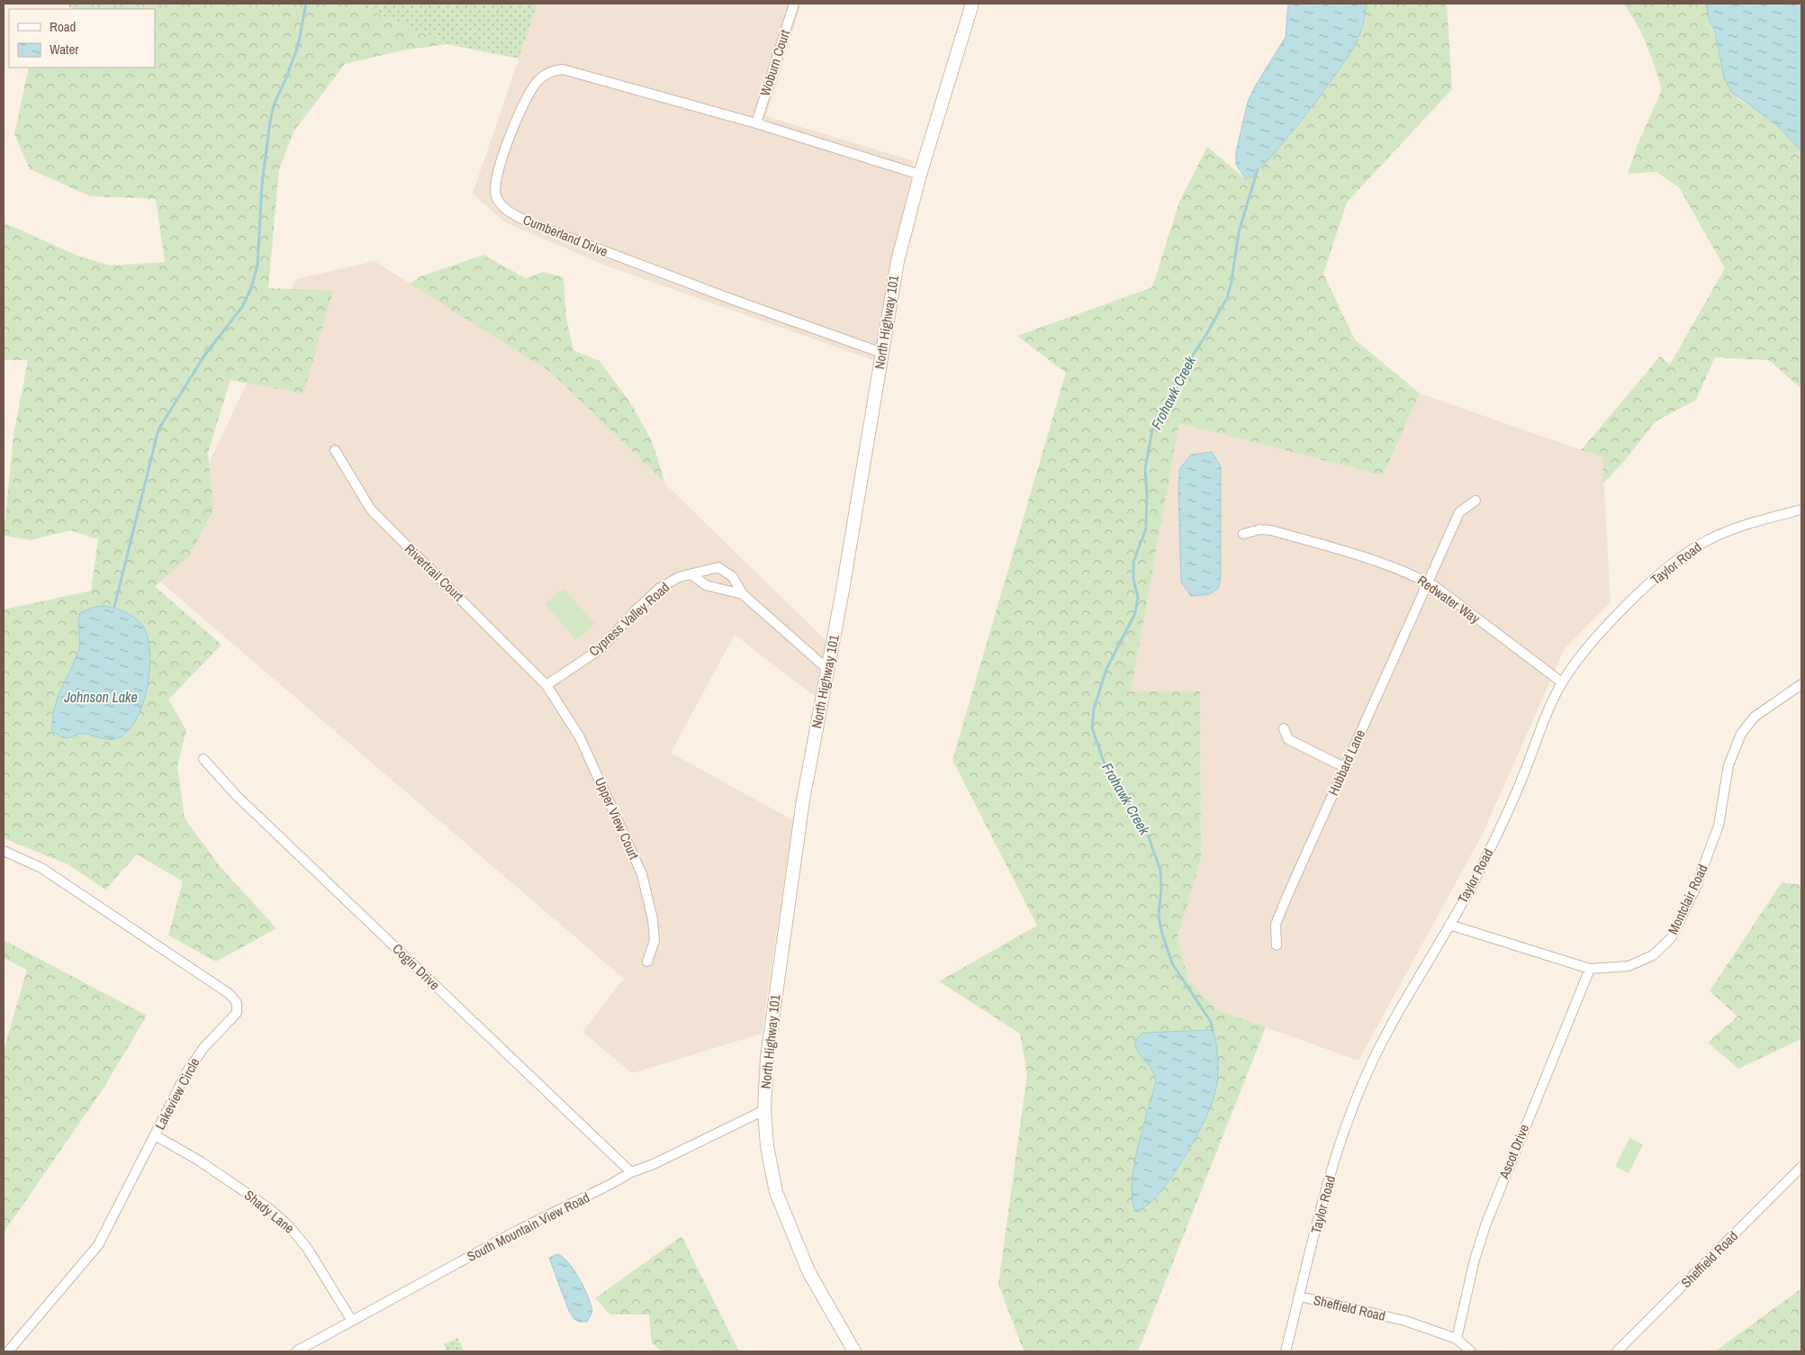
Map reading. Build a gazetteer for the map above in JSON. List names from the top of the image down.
{
  "streets": {
    "main road": ["North Highway 101"],
    "street": [
      "Woburn Court",
      "Cumberland Drive",
      "Taylor Road",
      "Rivertrail Court",
      "Redwater Way",
      "Cypress Valley Road",
      "Hubbard Lane",
      "Upper View Court",
      "Montclair Road",
      "Cogin Drive",
      "Lakeview Circle",
      "Ascot Drive",
      "Shady Lane",
      "South Mountain View Road",
      "Sheffield Road"
    ]
  },
  "crossings": [
    ["Woburn Court", "Cumberland Drive"],
    ["Cumberland Drive", "North Highway 101"],
    ["North Highway 101", "Cypress Valley Road"],
    ["North Highway 101", "South Mountain View Road"],
    ["Taylor Road", "Redwater Way"],
    ["Taylor Road", "Montclair Road"],
    ["Taylor Road", "Sheffield Road"],
    ["Rivertrail Court", "Cypress Valley Road"],
    ["Rivertrail Court", "Upper View Court"],
    ["Redwater Way", "Hubbard Lane"],
    ["Cypress Valley Road", "Upper View Court"],
    ["Montclair Road", "Ascot Drive"],
    ["Cogin Drive", "South Mountain View Road"],
    ["Lakeview Circle", "Shady Lane"],
    ["Ascot Drive", "Sheffield Road"],
    ["Shady Lane", "South Mountain View Road"]
  ],
  "water": ["Frohawk Creek", "Johnson Lake"],
  "legend": ["Road", "Water"]
}
